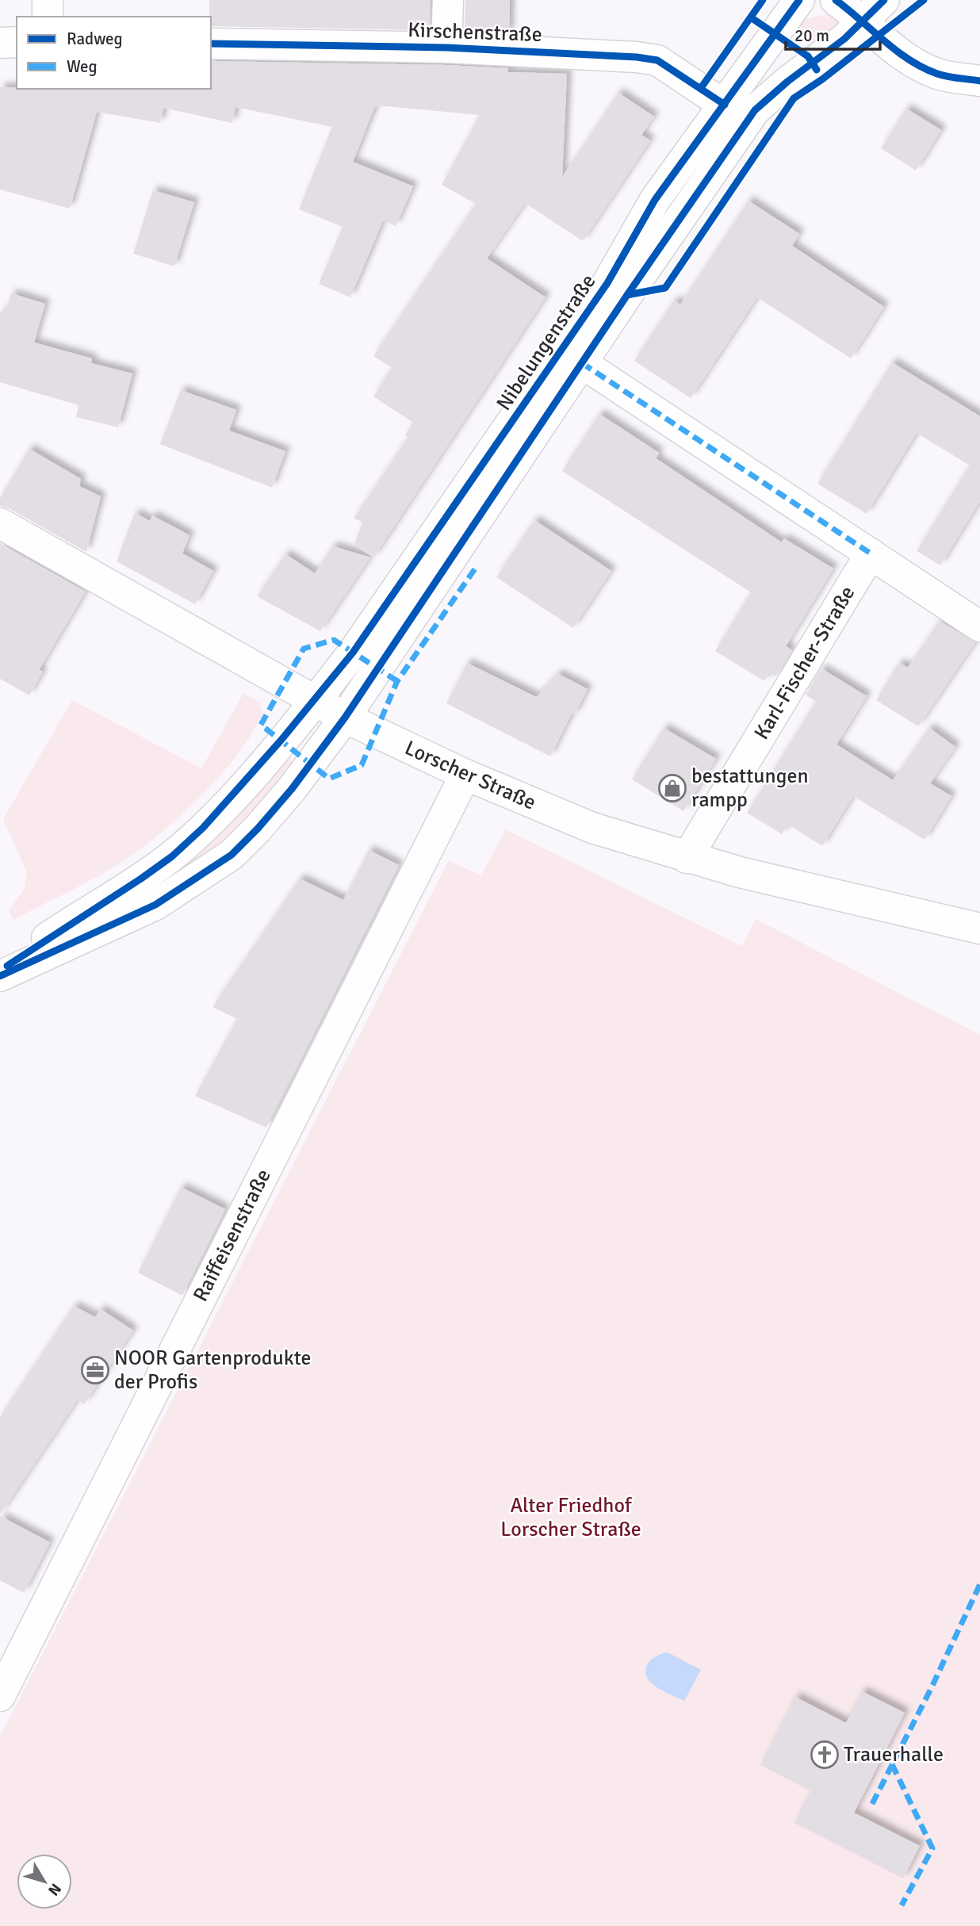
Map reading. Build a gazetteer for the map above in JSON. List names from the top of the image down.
{
  "streets": {
    "street": [
      "Kirschenstraße",
      "Nibelungenstraße",
      "Karl-Fischer-Straße",
      "Lorscher Straße",
      "Raiffeisenstraße"
    ]
  },
  "crossings": [
    ["Kirschenstraße", "Nibelungenstraße"],
    ["Nibelungenstraße", "Lorscher Straße"],
    ["Karl-Fischer-Straße", "Lorscher Straße"],
    ["Lorscher Straße", "Raiffeisenstraße"]
  ],
  "parks": ["Alter Friedhof Lorscher Straße"],
  "places": {
    "shop": ["bestattungen rampp"],
    "office": ["NOOR Gartenprodukte der Profis"],
    "church": ["Trauerhalle"]
  },
  "legend": ["Radweg", "Weg"],
  "scale_bar": "20 m",
  "north": "bottom right"
}
